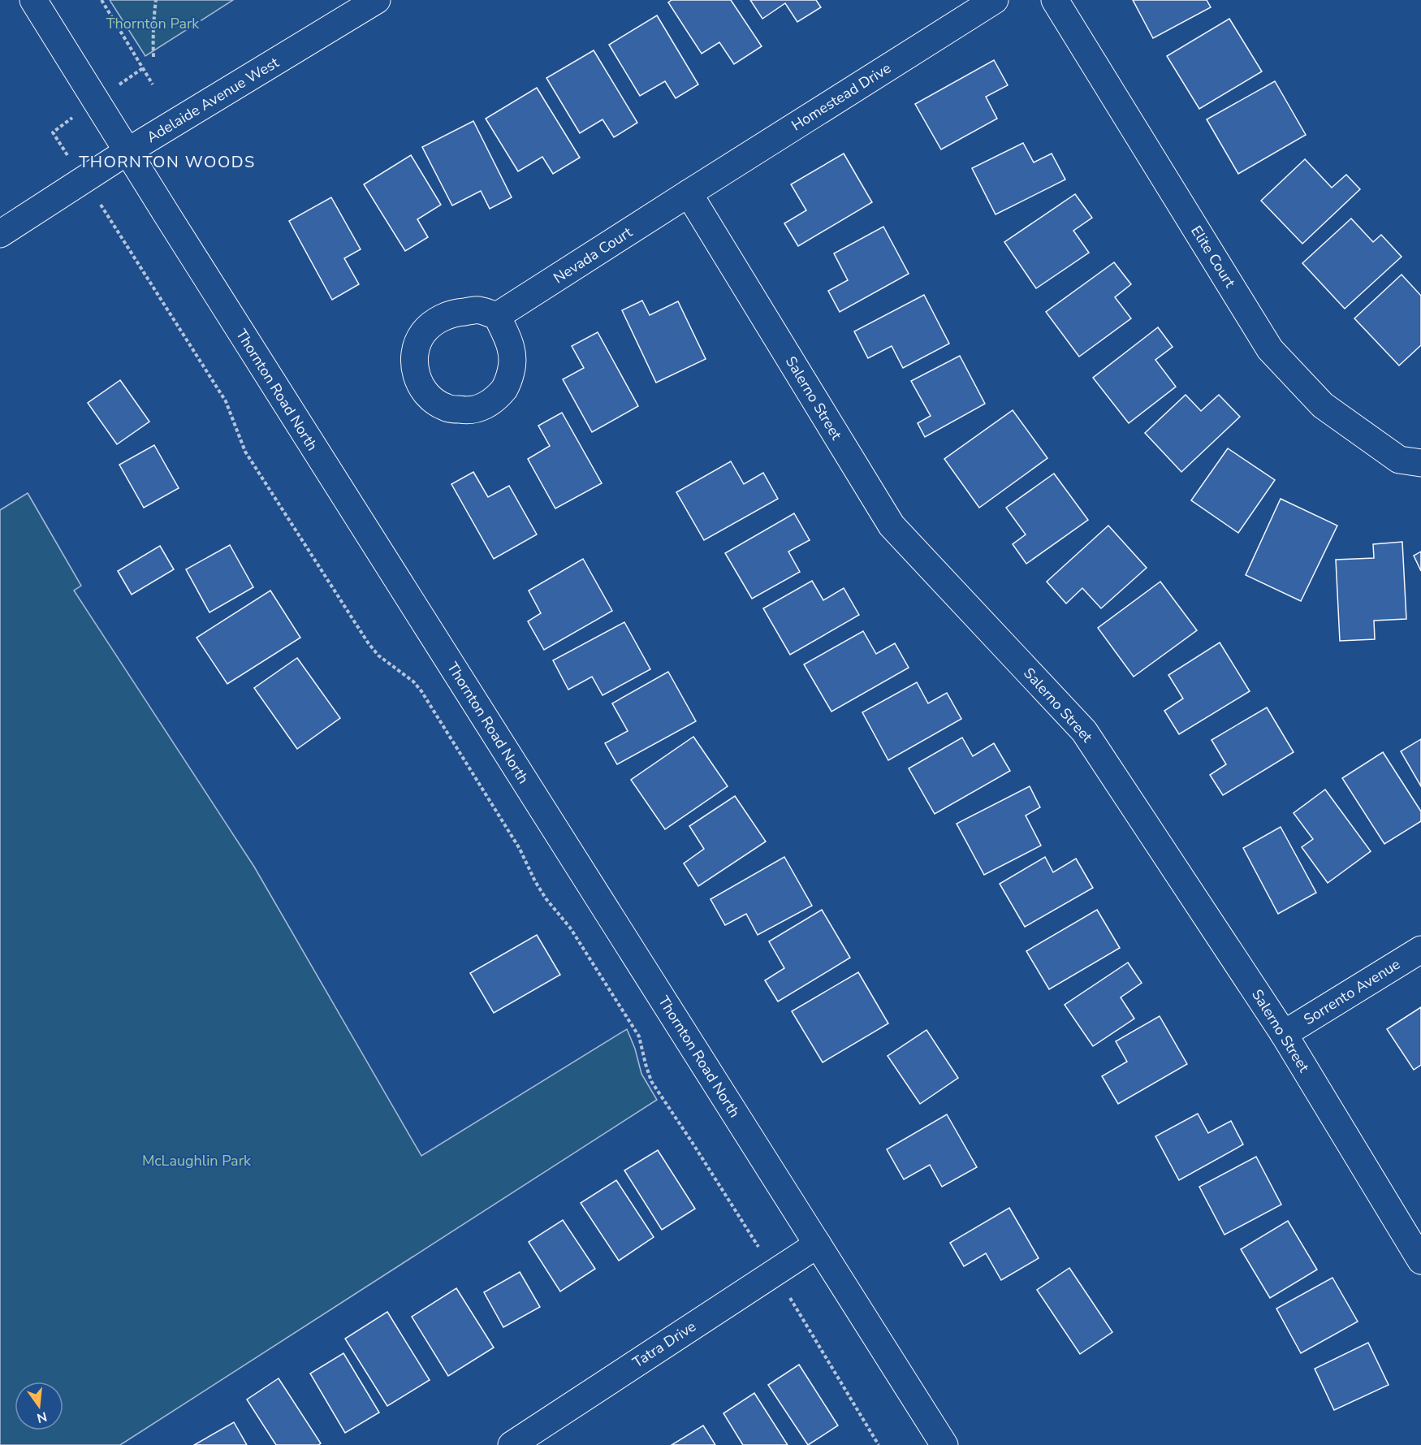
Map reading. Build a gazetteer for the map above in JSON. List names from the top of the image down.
{
  "streets": {
    "street": [
      "Homestead Drive",
      "Adelaide Avenue West",
      "Nevada Court",
      "Elite Court",
      "Thornton Road North",
      "Salerno Street",
      "Sorrento Avenue",
      "Tatra Drive"
    ]
  },
  "crossings": [
    ["Homestead Drive", "Nevada Court"],
    ["Homestead Drive", "Salerno Street"],
    ["Adelaide Avenue West", "Thornton Road North"],
    ["Nevada Court", "Salerno Street"],
    ["Thornton Road North", "Tatra Drive"],
    ["Salerno Street", "Sorrento Avenue"]
  ],
  "districts": ["THORNTON WOODS"],
  "parks": ["Thornton Park", "McLaughlin Park"],
  "north": "bottom"
}
